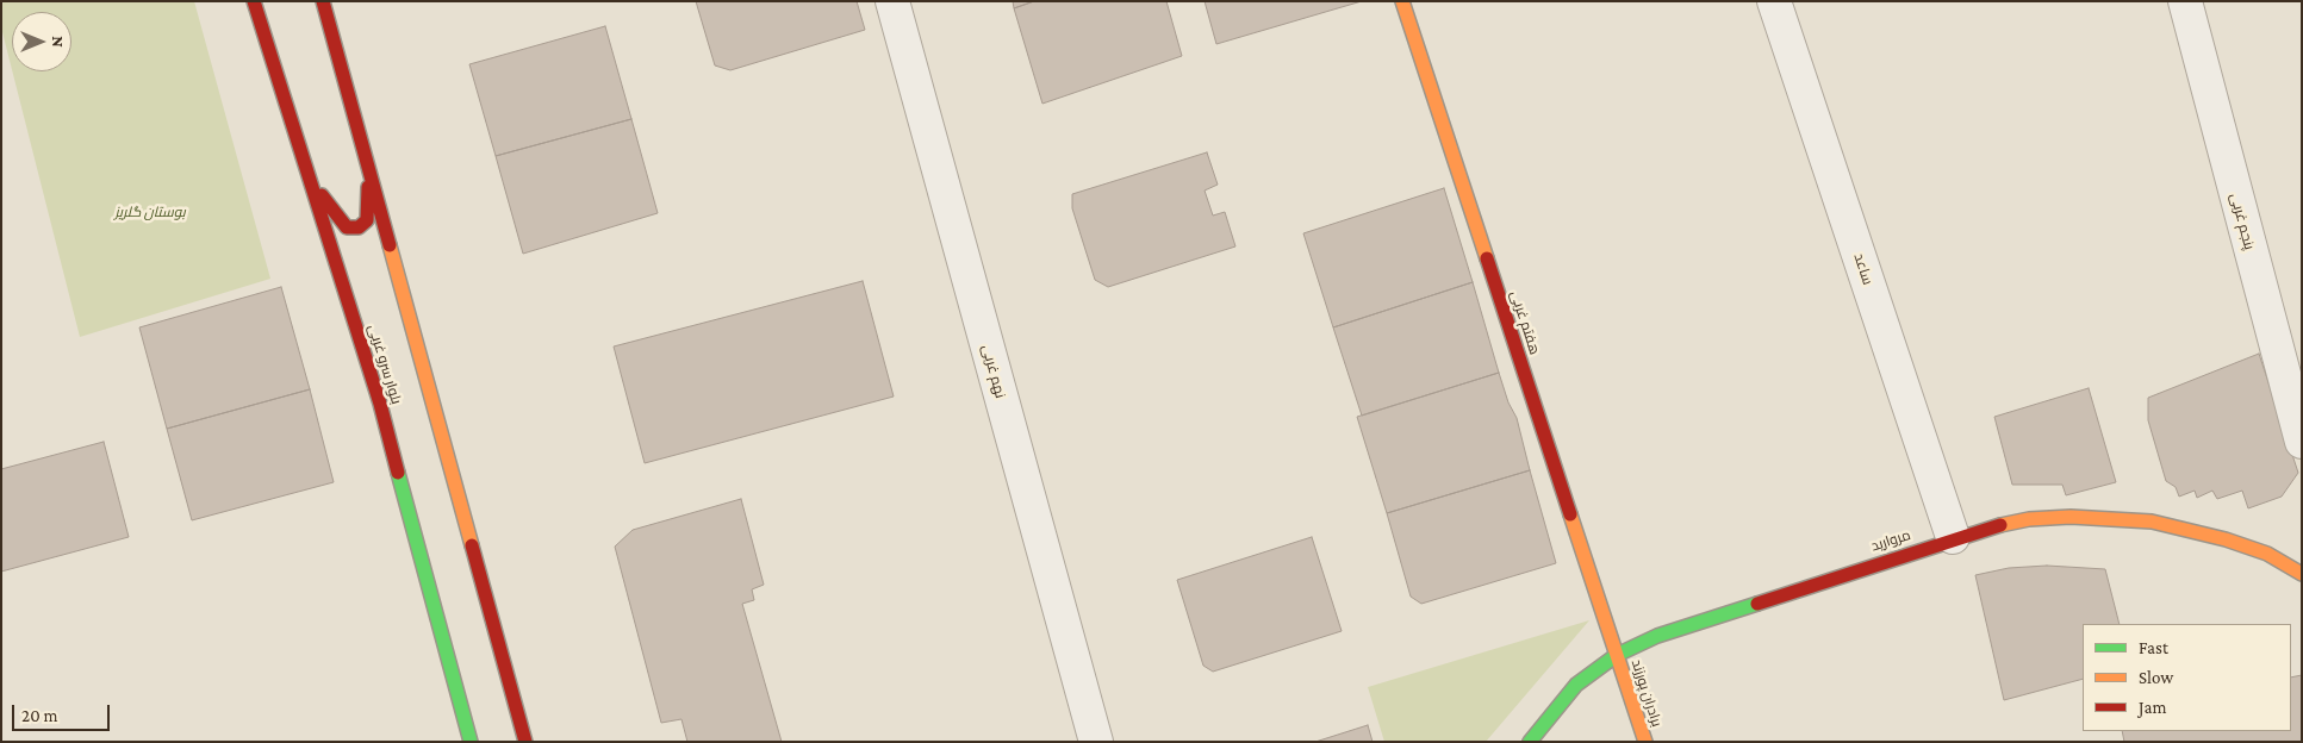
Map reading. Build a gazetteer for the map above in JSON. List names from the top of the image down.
{
  "streets": {
    "main road": [
      "هفتم غربی",
      "بلوار سرو غربی",
      "مروارید",
      "برادران پورزند"
    ],
    "street": ["پنجم غربی", "ساعد", "نهم غربی"]
  },
  "crossings": [
    ["ساعد", "مروارید"],
    ["هفتم غربی", "مروارید"],
    ["هفتم غربی", "برادران پورزند"],
    ["مروارید", "برادران پورزند"]
  ],
  "parks": ["بوستان گلریز"],
  "legend": ["Fast", "Slow", "Jam"],
  "scale_bar": "20 m",
  "north": "right"
}
